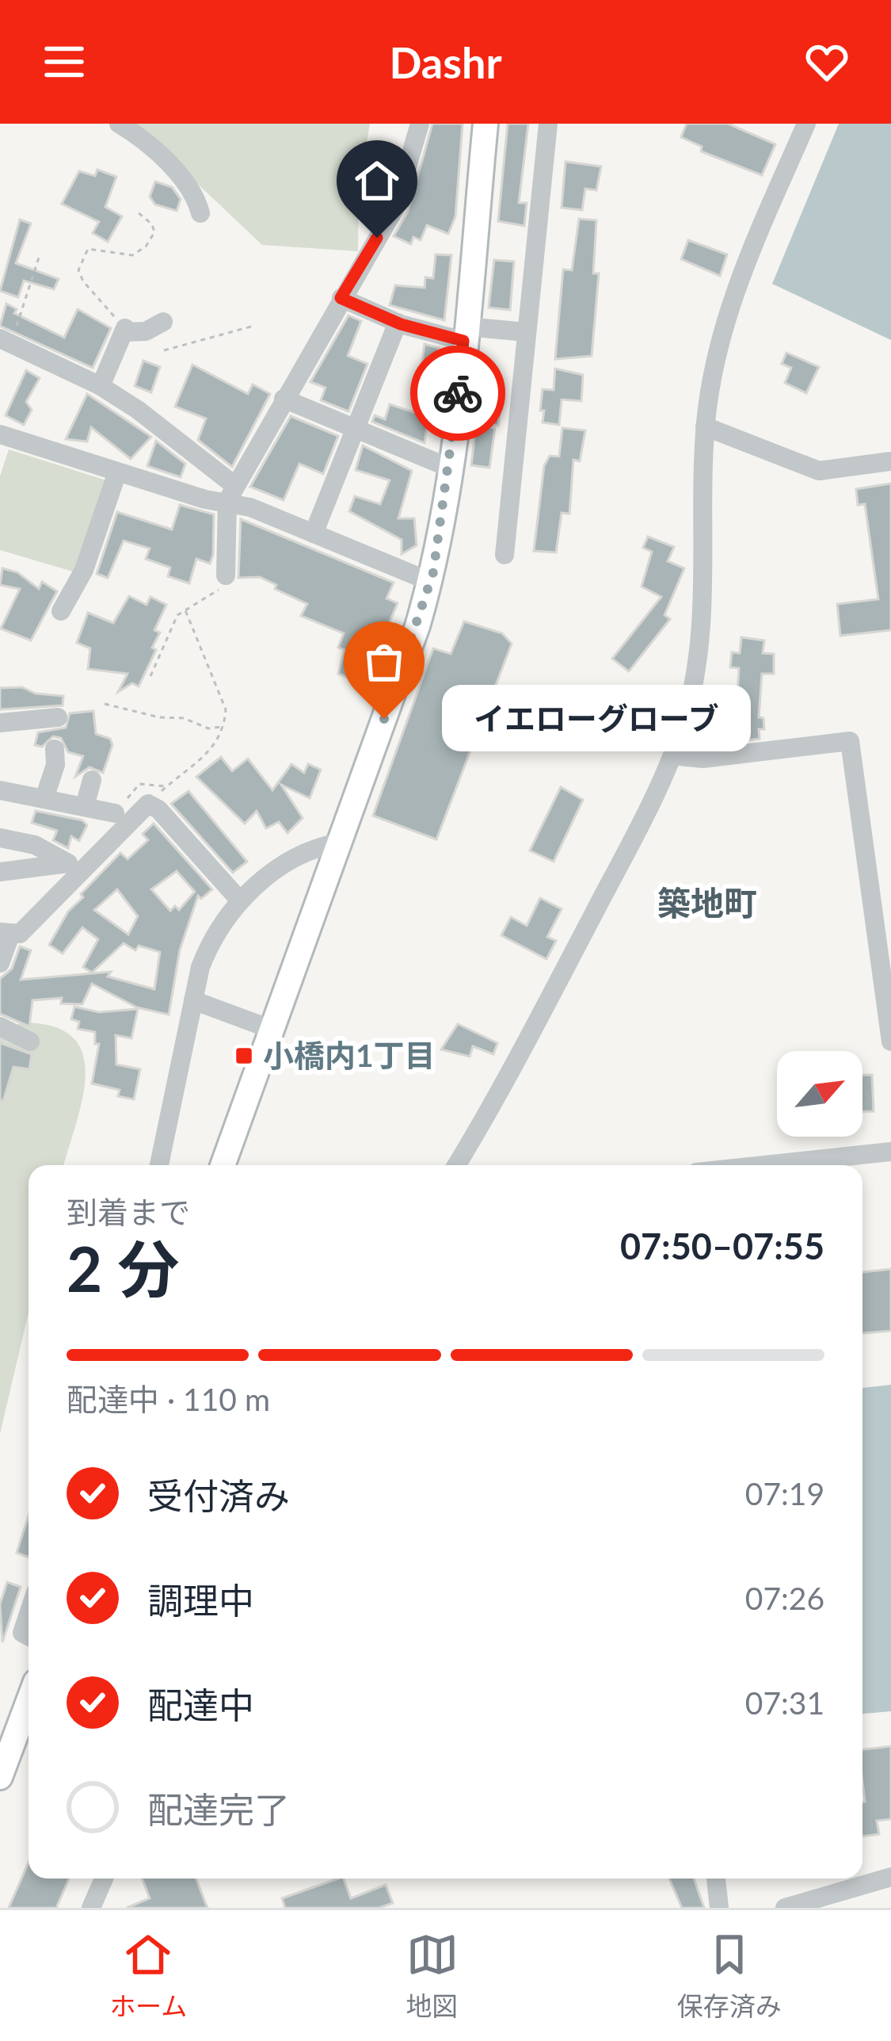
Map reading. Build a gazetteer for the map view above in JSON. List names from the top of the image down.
{
  "districts": ["築地町"],
  "places": {
    "other": ["イエローグローブ"],
    "transit": ["小橋内1丁目"]
  },
  "north": "top right",
  "page": {
    "header": "Dashr",
    "bubble": "イエローグローブ",
    "heading": ["2 分", "到着まで", "07:50–07:55"],
    "bar": "配達中 · 110 m",
    "list": [
      ["受付済み", "07:19"],
      ["調理中", "07:26"],
      ["配達中", "07:31"],
      "配達完了"
    ],
    "tabs": ["ホーム", "地図", "保存済み"]
  }
}
